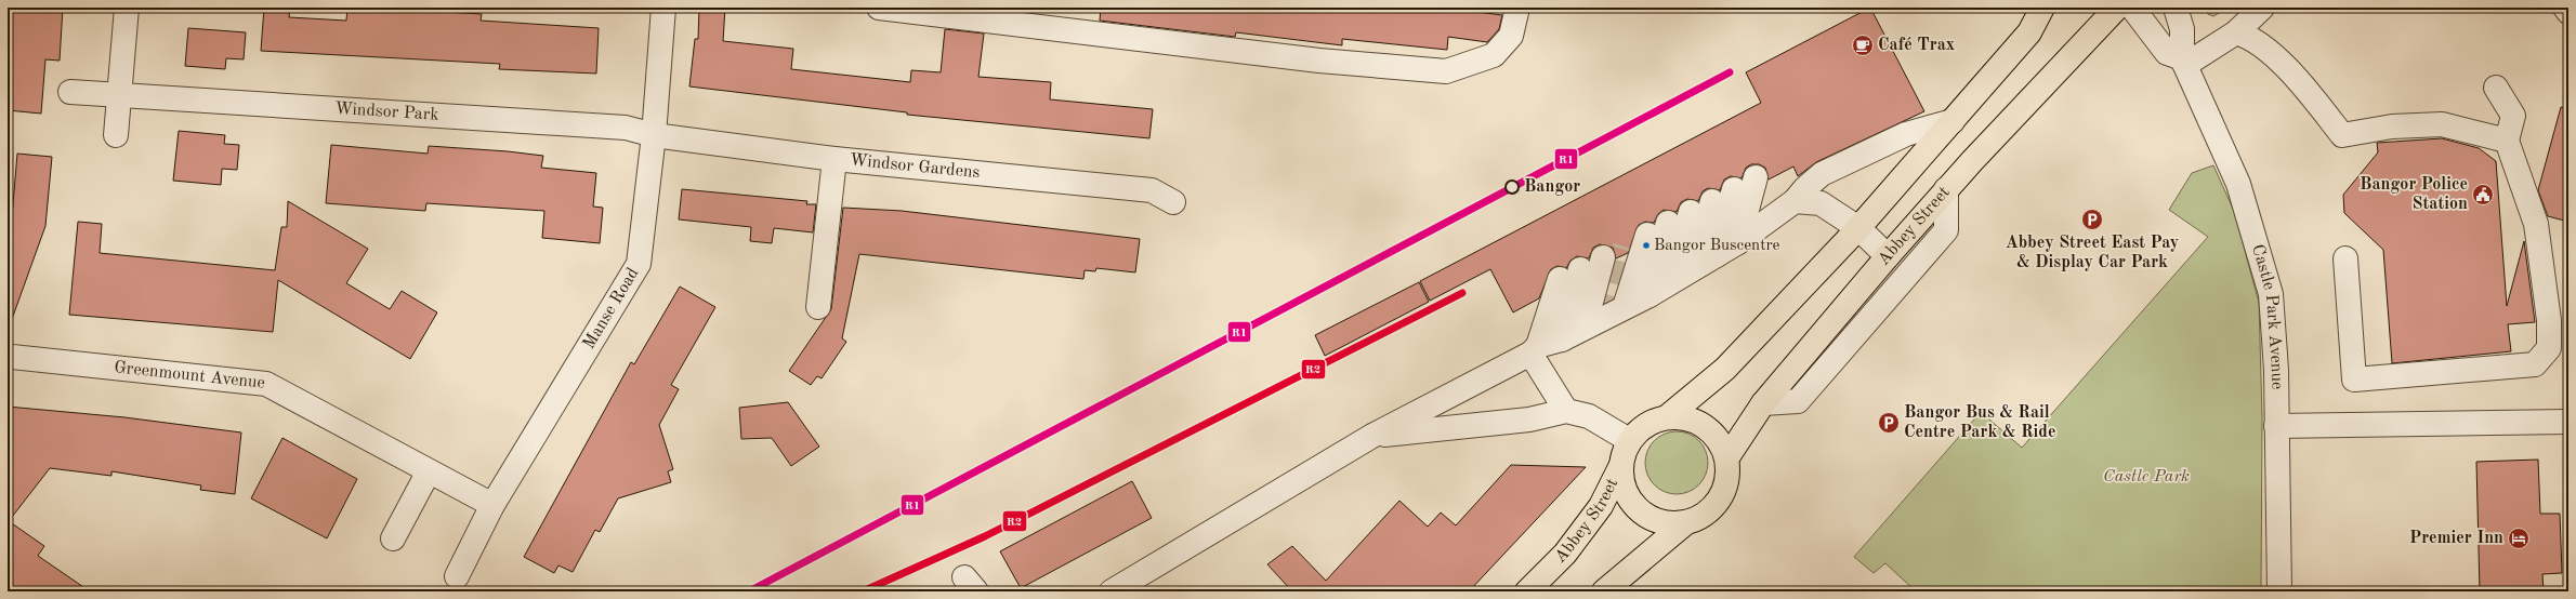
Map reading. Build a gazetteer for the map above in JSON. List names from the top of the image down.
{
  "streets": {
    "main road": ["Abbey Street"],
    "street": [
      "Windsor Park",
      "Windsor Gardens",
      "Manse Road",
      "Castle Park Avenue",
      "Greenmount Avenue"
    ]
  },
  "crossings": [
    ["Windsor Park", "Windsor Gardens"],
    ["Windsor Park", "Manse Road"],
    ["Windsor Gardens", "Manse Road"],
    ["Manse Road", "Greenmount Avenue"]
  ],
  "parks": ["Castle Park"],
  "places": {
    "cafe": ["Café Trax"],
    "other": ["Bangor", "Bangor Buscentre"],
    "public building": ["Bangor Police Station"],
    "parking": ["Abbey Street East Pay & Display Car Park", "Bangor Bus & Rail Centre Park & Ride"],
    "hotel": ["Premier Inn"]
  },
  "lines": ["transit line R1", "transit line R2"]
}
